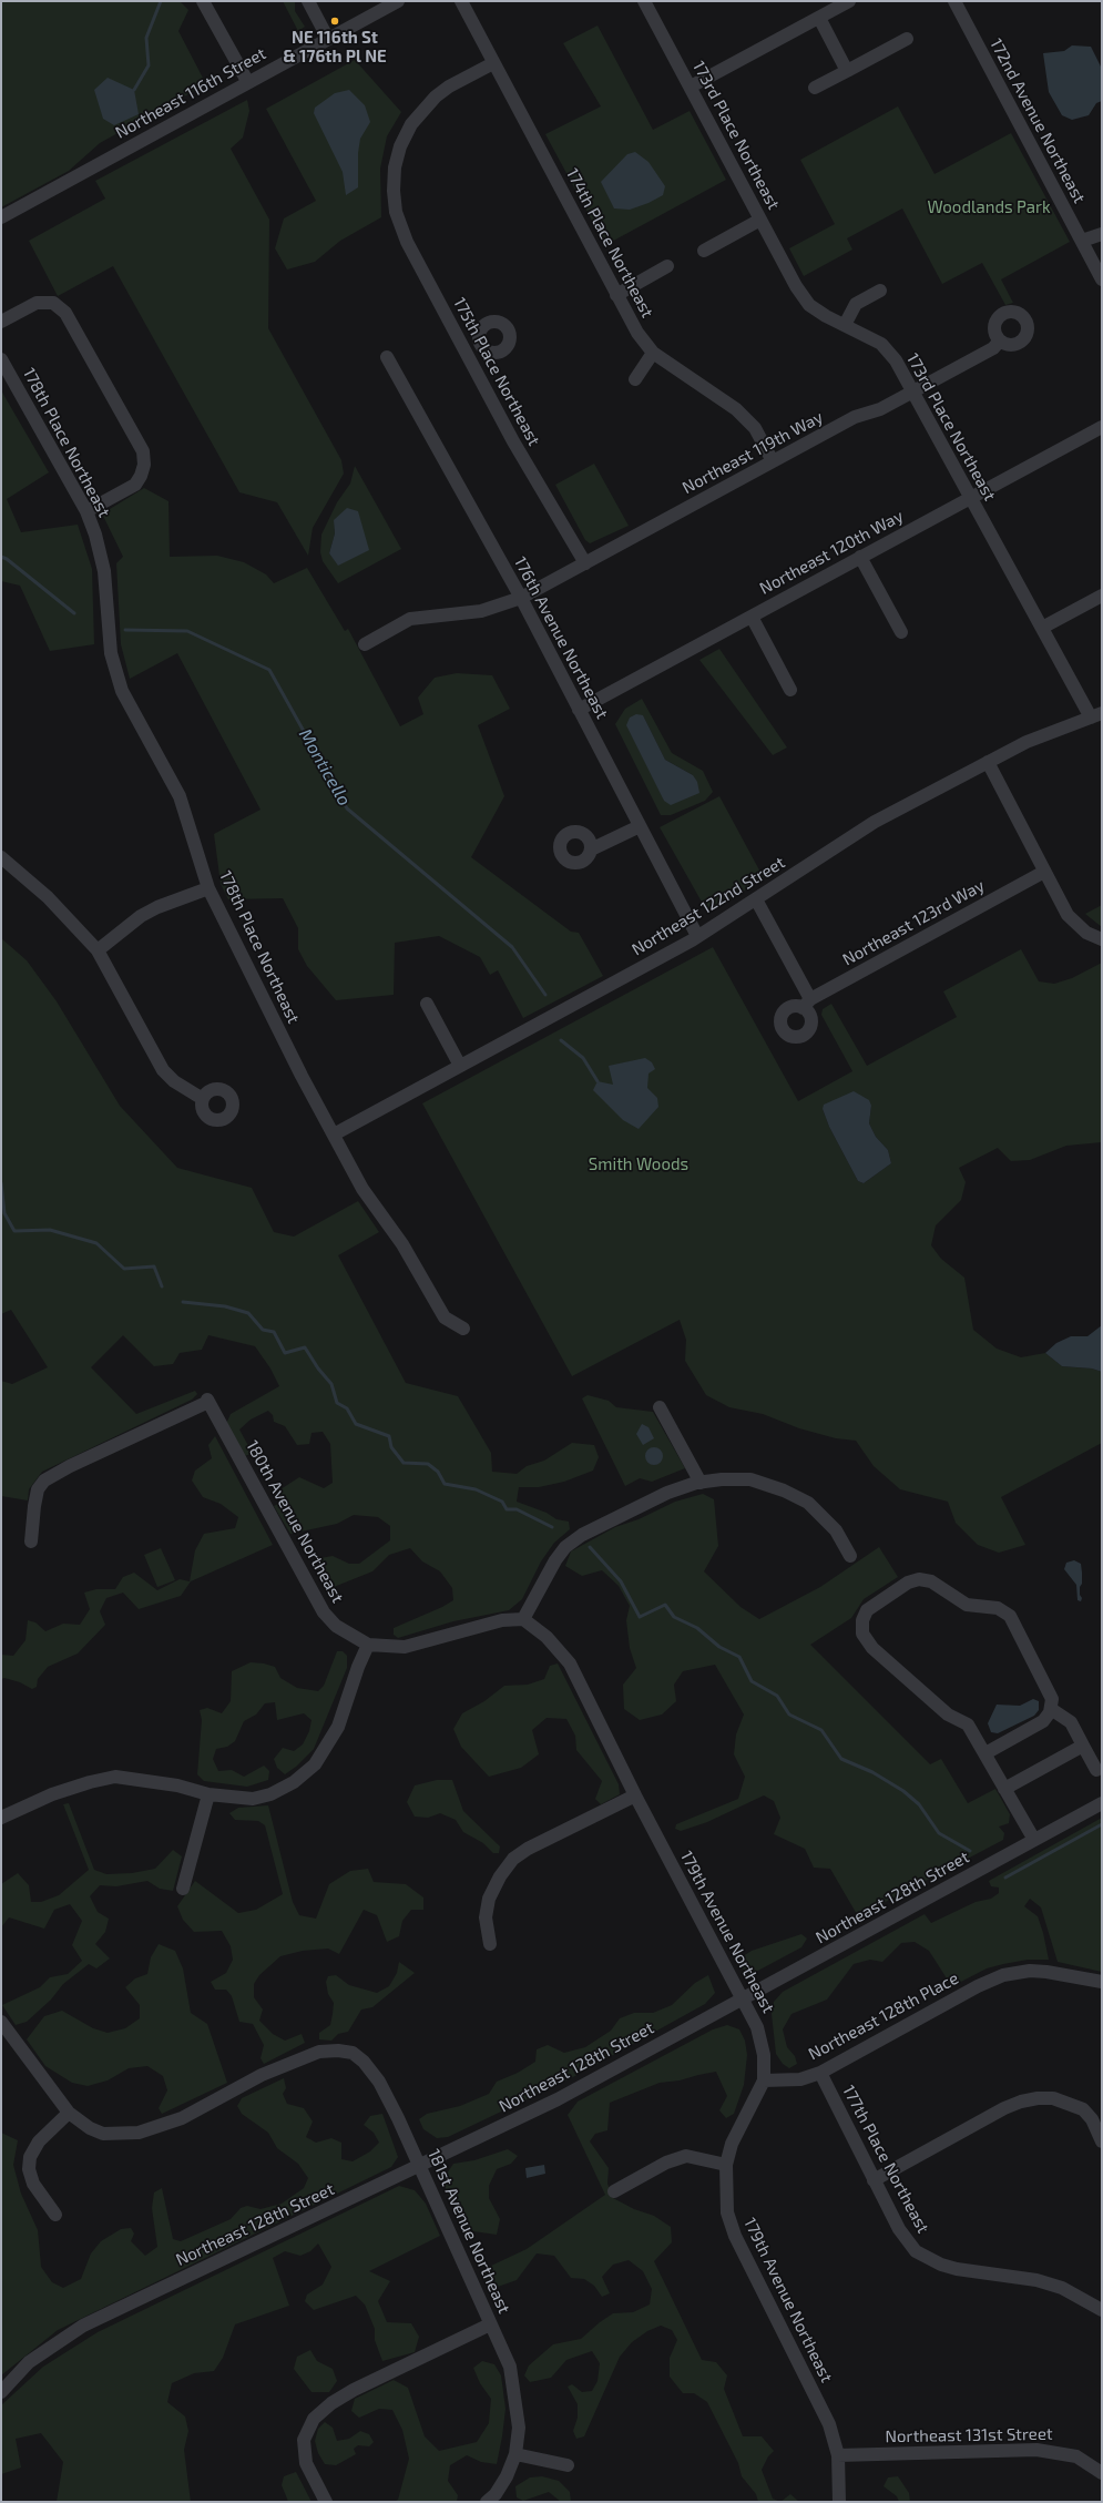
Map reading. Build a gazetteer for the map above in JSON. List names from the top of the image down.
{
  "streets": {
    "street": [
      "Northeast 116th Street",
      "172nd Avenue Northeast",
      "173rd Place Northeast",
      "174th Place Northeast",
      "175th Place Northeast",
      "178th Place Northeast",
      "Northeast 119th Way",
      "Northeast 120th Way",
      "176th Avenue Northeast",
      "Northeast 122nd Street",
      "Northeast 123rd Way",
      "180th Avenue Northeast",
      "Northeast 128th Street",
      "179th Avenue Northeast",
      "Northeast 128th Place",
      "177th Place Northeast",
      "181st Avenue Northeast",
      "Northeast 131st Street"
    ]
  },
  "crossings": [
    ["173rd Place Northeast", "Northeast 119th Way"],
    ["173rd Place Northeast", "Northeast 120th Way"],
    ["173rd Place Northeast", "Northeast 122nd Street"],
    ["174th Place Northeast", "175th Place Northeast"],
    ["174th Place Northeast", "Northeast 119th Way"],
    ["175th Place Northeast", "Northeast 119th Way"],
    ["178th Place Northeast", "Northeast 122nd Street"],
    ["Northeast 119th Way", "176th Avenue Northeast"],
    ["Northeast 120th Way", "176th Avenue Northeast"],
    ["176th Avenue Northeast", "Northeast 122nd Street"],
    ["Northeast 122nd Street", "Northeast 123rd Way"],
    ["Northeast 128th Street", "179th Avenue Northeast"],
    ["Northeast 128th Street", "181st Avenue Northeast"],
    ["179th Avenue Northeast", "Northeast 128th Place"],
    ["179th Avenue Northeast", "Northeast 131st Street"],
    ["Northeast 128th Place", "177th Place Northeast"]
  ],
  "water": ["Monticello"],
  "parks": ["Woodlands Park", "Smith Woods"],
  "places": ["NE 116th St & 176th Pl NE"]
}
